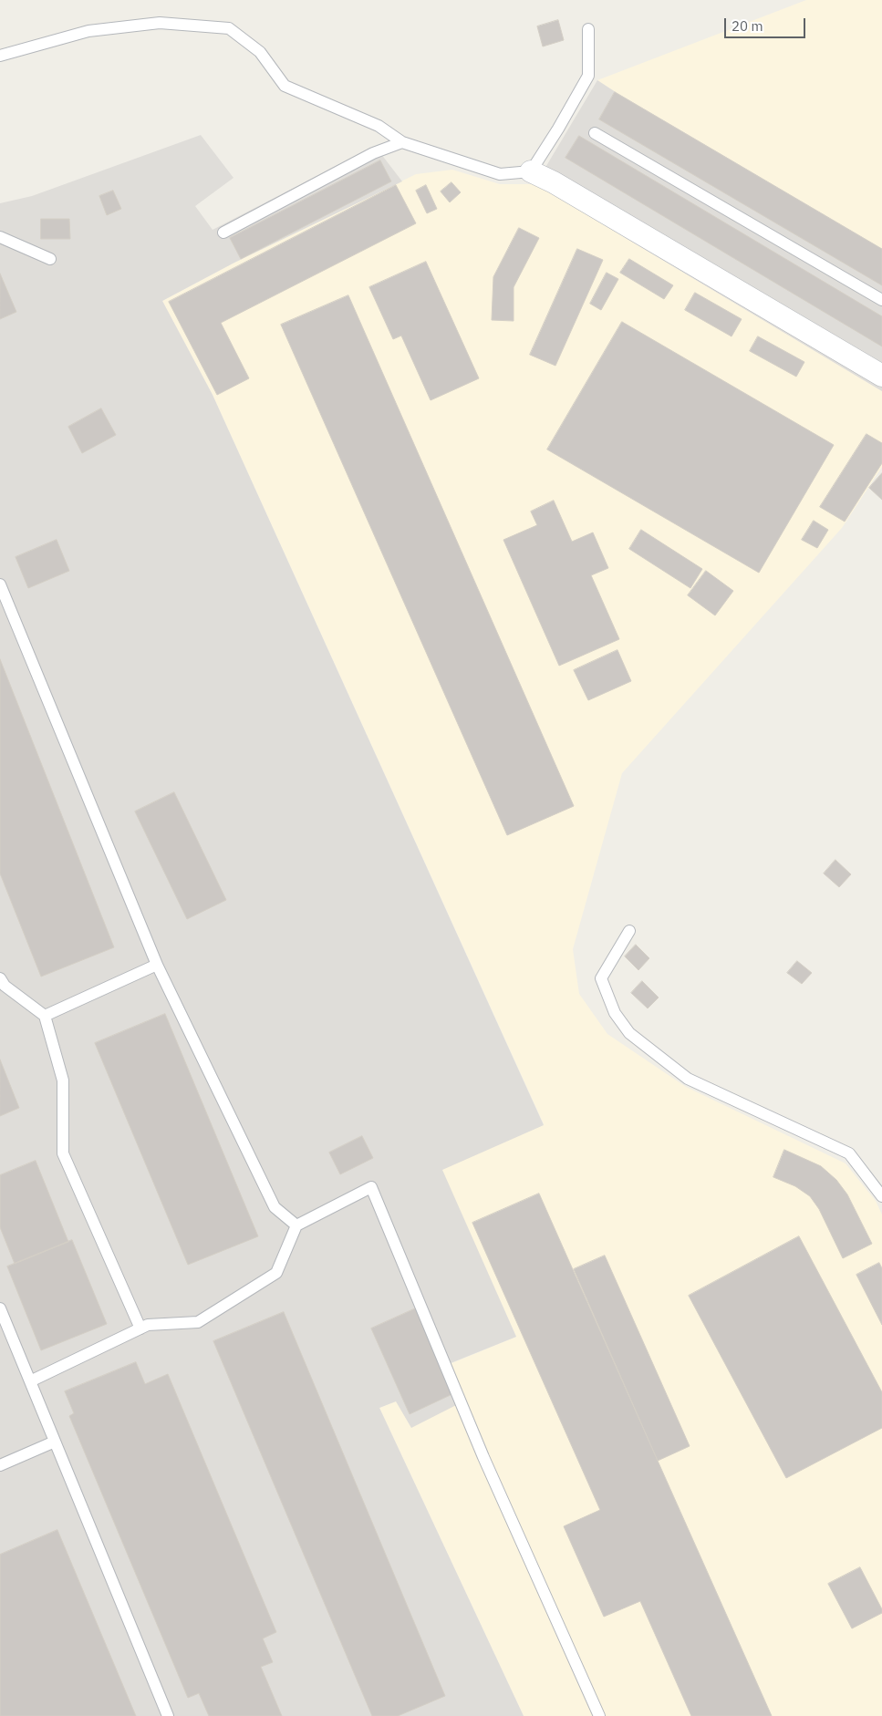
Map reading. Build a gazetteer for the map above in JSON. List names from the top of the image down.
{
  "scale_bar": "20 m"
}
